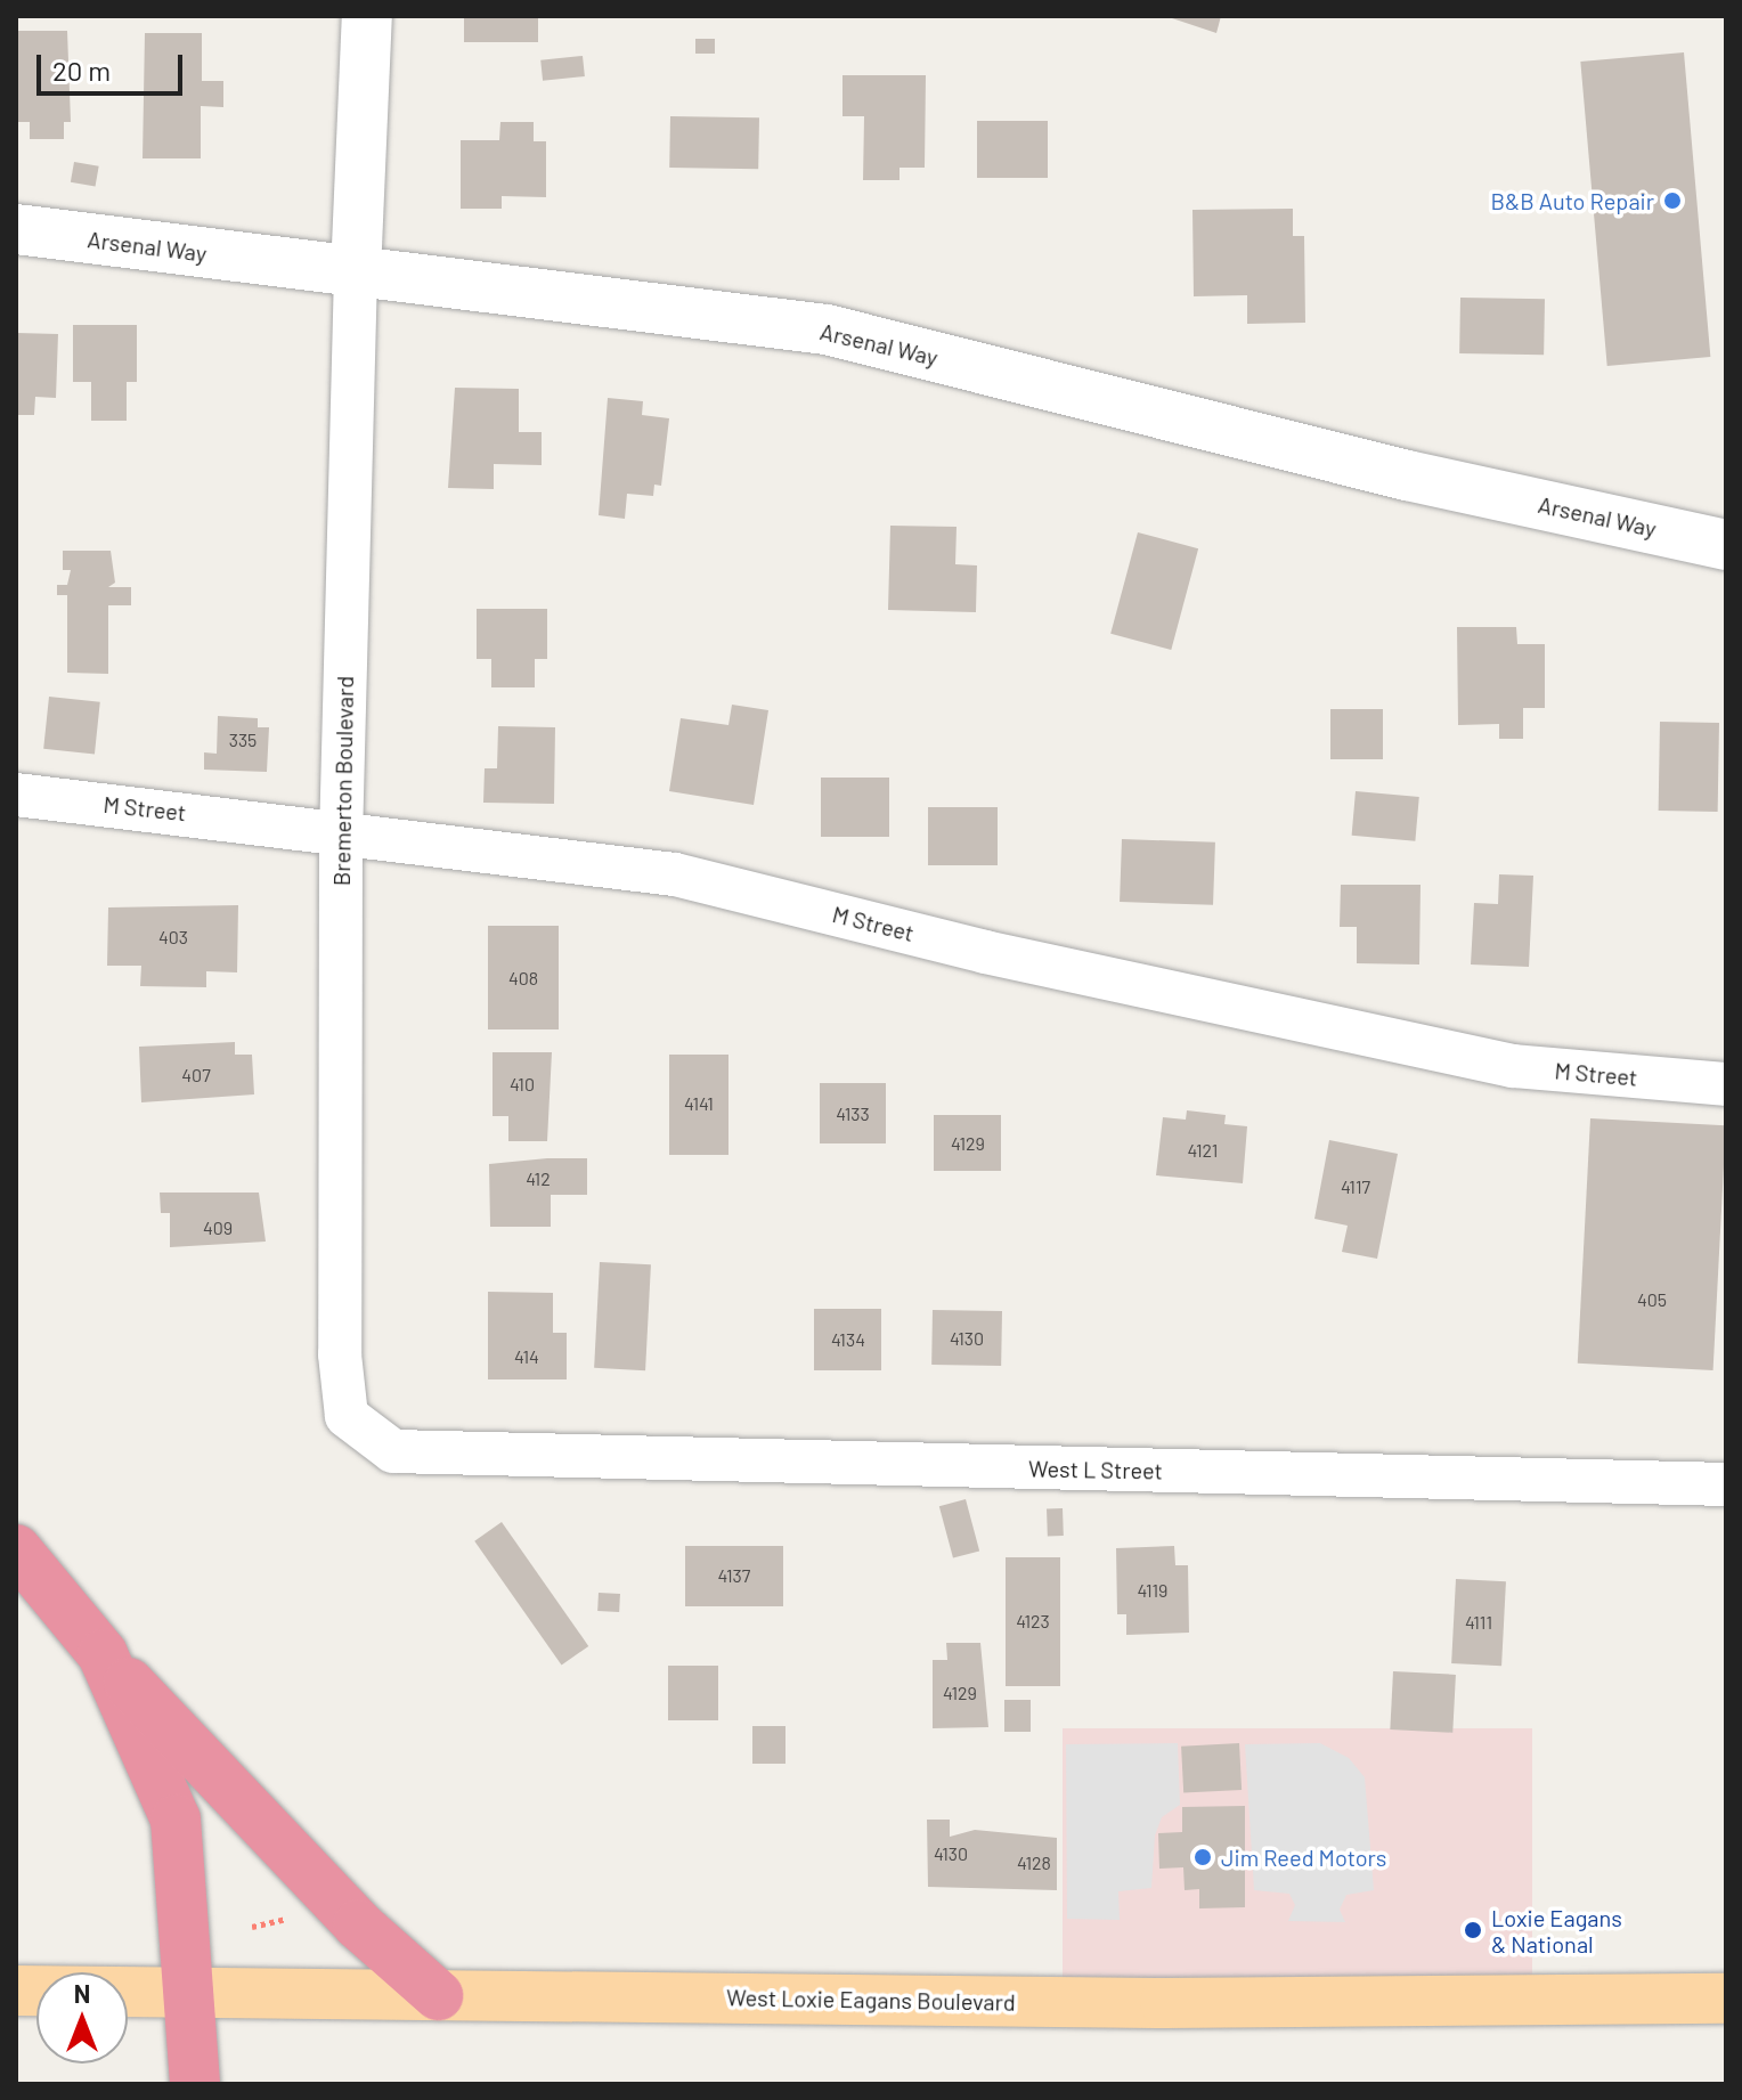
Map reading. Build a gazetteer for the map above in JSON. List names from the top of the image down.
{
  "streets": {
    "main road": ["West Loxie Eagans Boulevard"],
    "street": [
      "Arsenal Way",
      "Bremerton Boulevard",
      "M Street",
      "West L Street"
    ]
  },
  "crossings": [
    ["Arsenal Way", "Bremerton Boulevard"],
    ["Bremerton Boulevard", "M Street"],
    ["Bremerton Boulevard", "West L Street"]
  ],
  "places": ["B&B Auto Repair", "Jim Reed Motors", "Loxie Eagans & National"],
  "house_numbers": [
    "335",
    "403",
    "408",
    "407",
    "410",
    "4141",
    "4133",
    "4129",
    "4121",
    "412",
    "4117",
    "409",
    "405",
    "4130",
    "4134",
    "414",
    "4137",
    "4119",
    "4123",
    "4111",
    "4129",
    "4130",
    "4128"
  ],
  "scale_bar": "20 m",
  "north": "top"
}
